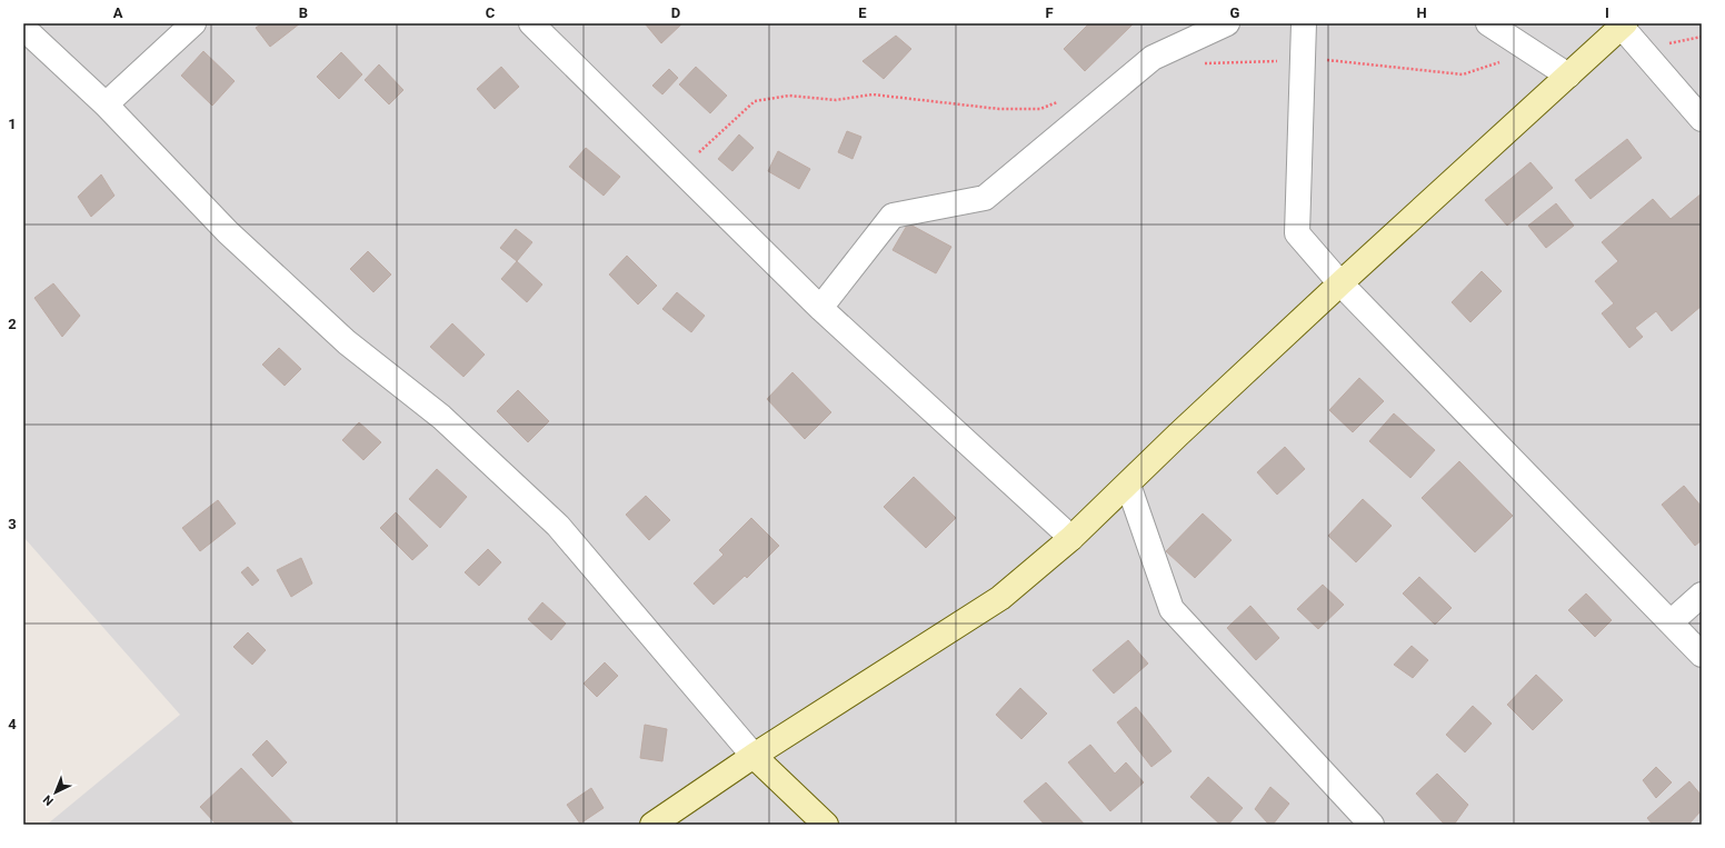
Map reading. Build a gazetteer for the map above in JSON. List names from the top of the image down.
{
  "north": "bottom left",
  "grid": {
    "columns": [
      "A",
      "B",
      "C",
      "D",
      "E",
      "F",
      "G",
      "H",
      "I"
    ],
    "rows": [
      "1",
      "2",
      "3",
      "4"
    ]
  }
}
